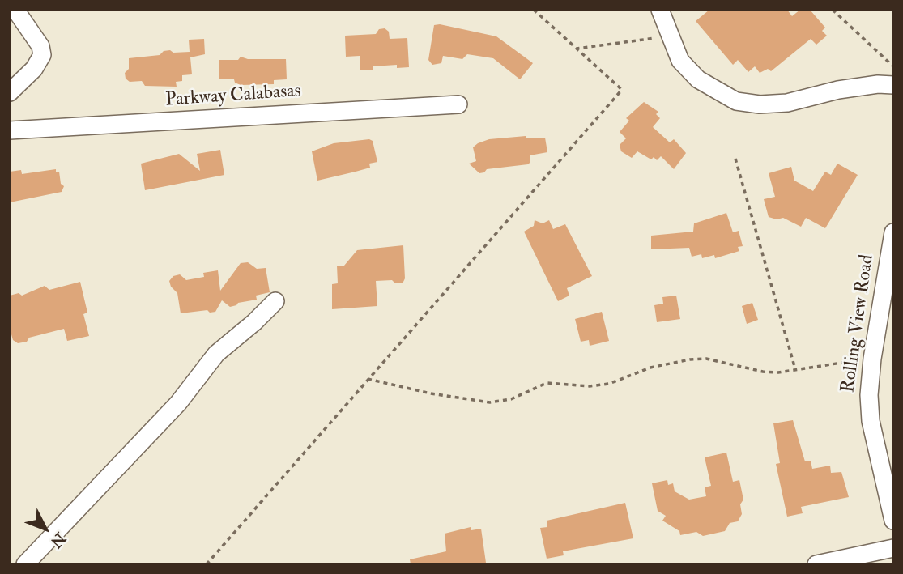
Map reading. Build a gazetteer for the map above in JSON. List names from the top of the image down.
{
  "streets": {
    "street": ["Parkway Calabasas", "Rolling View Road"]
  },
  "north": "bottom right"
}
